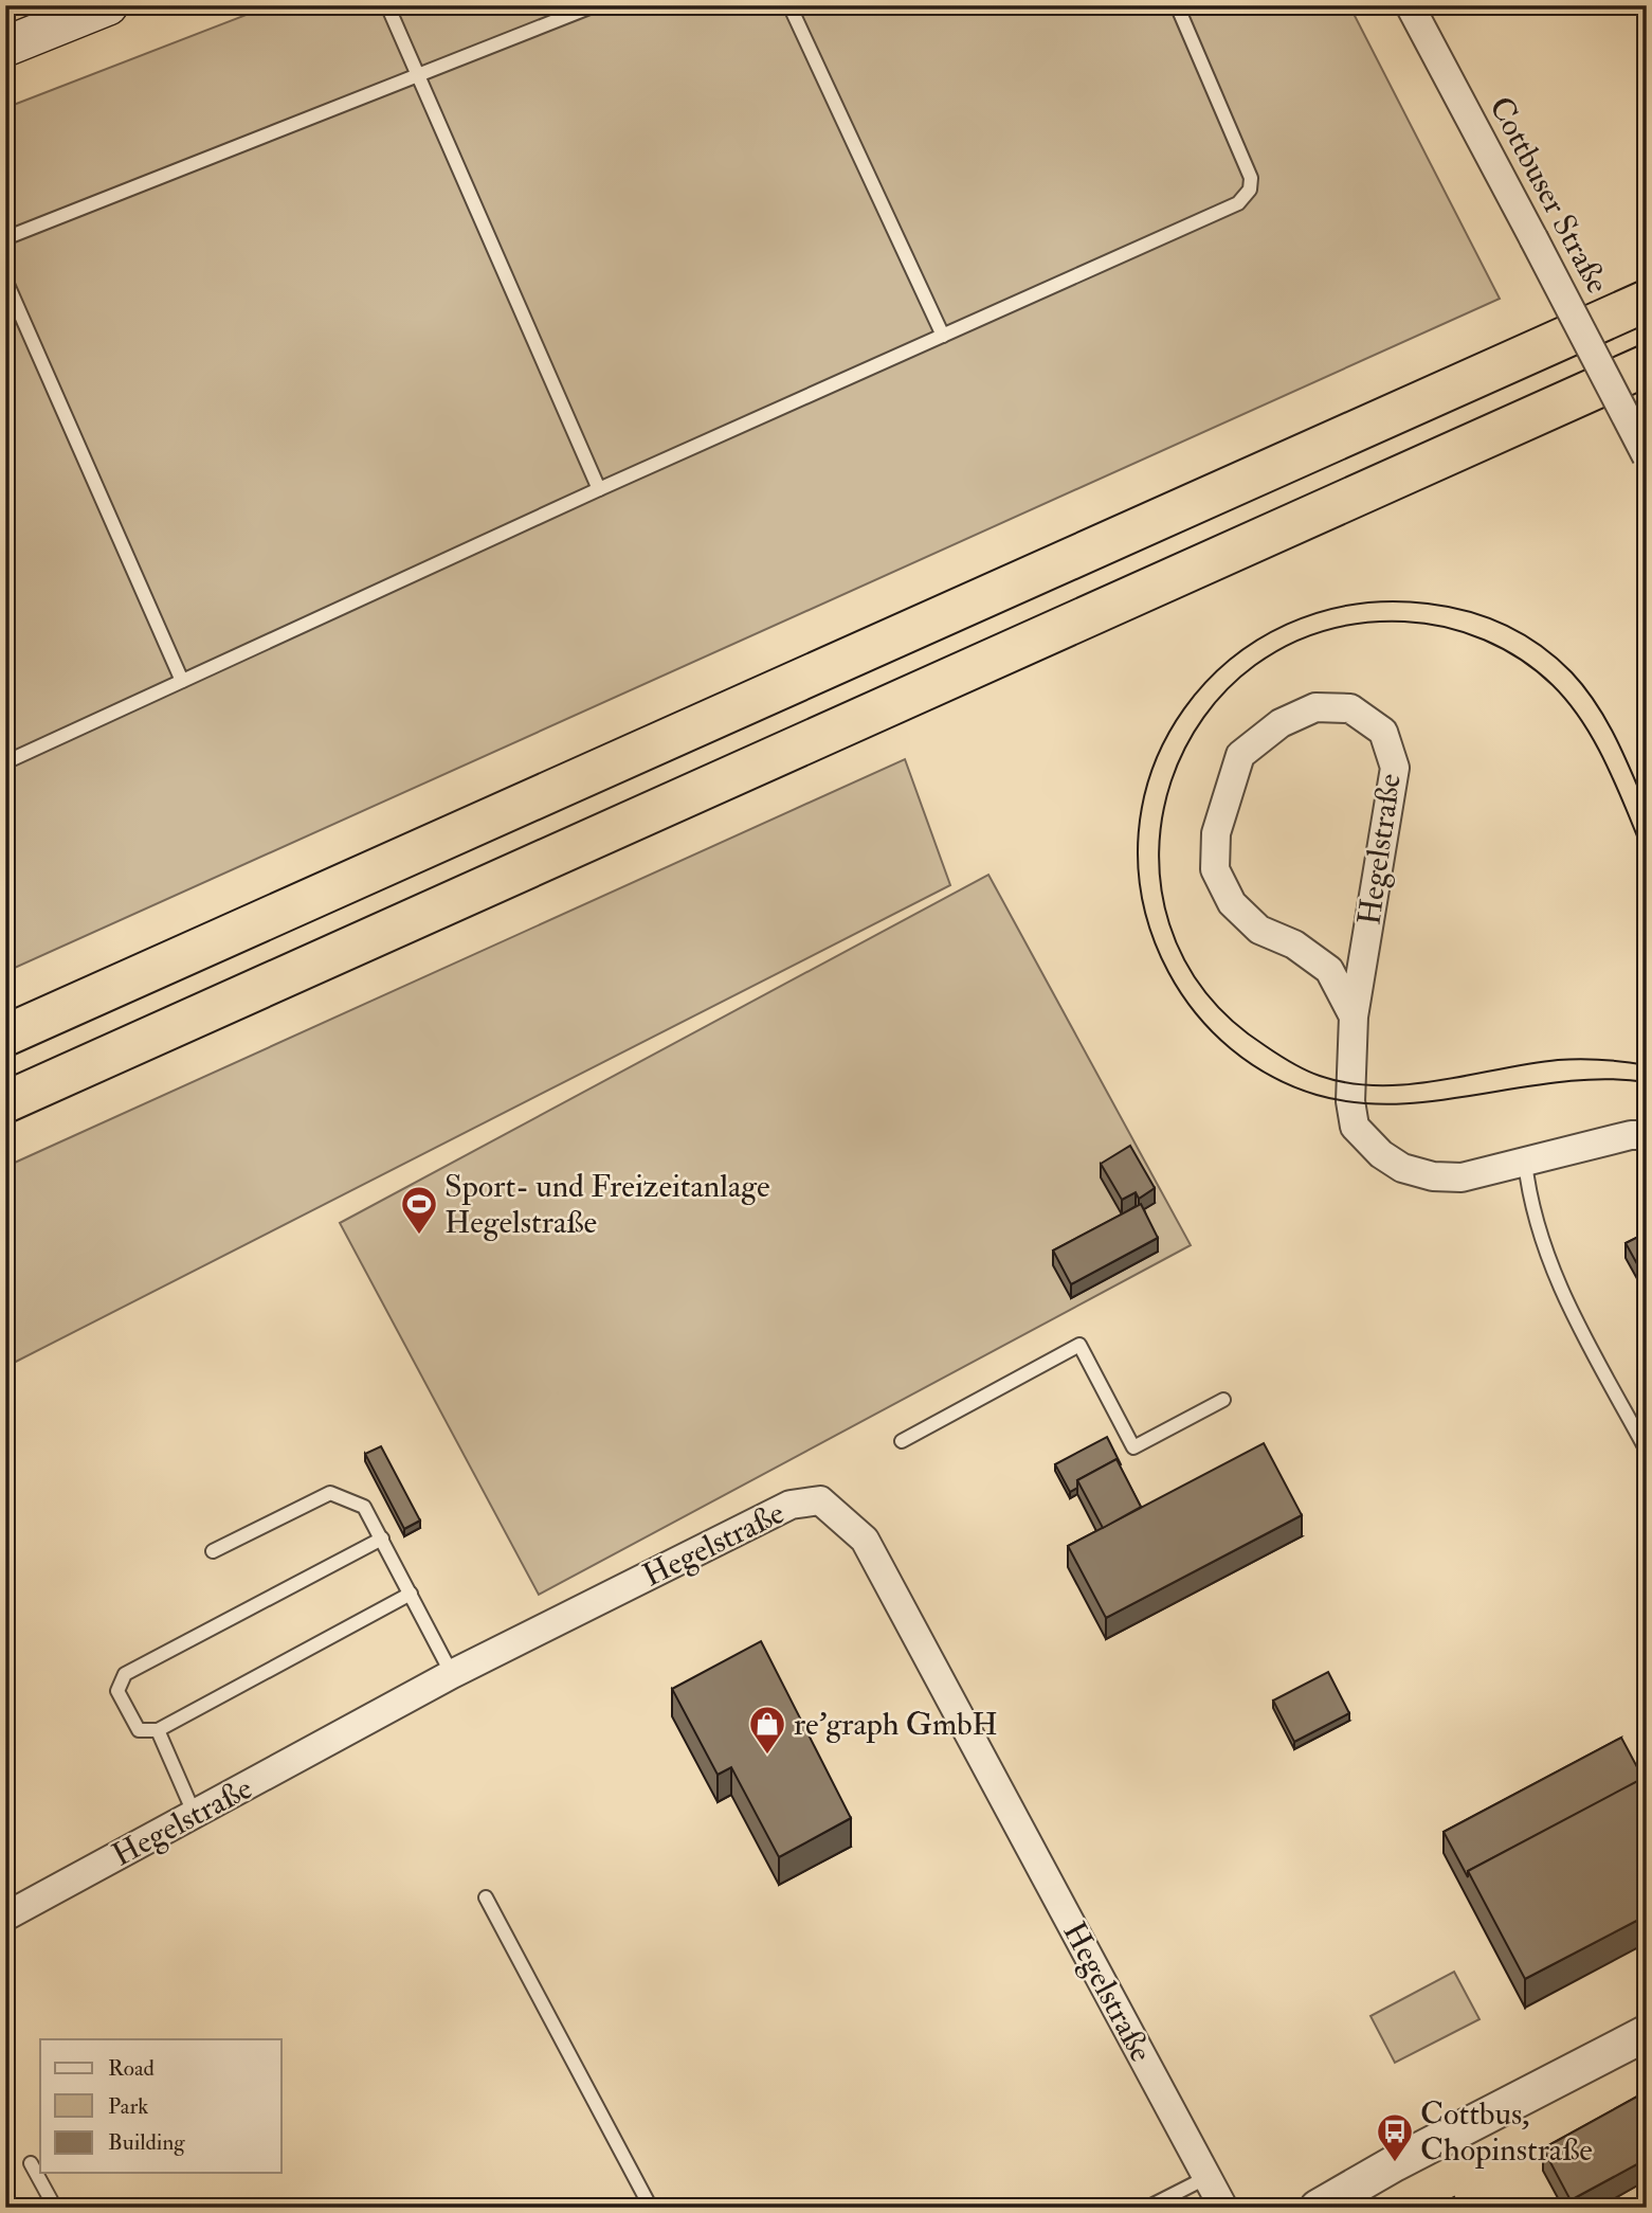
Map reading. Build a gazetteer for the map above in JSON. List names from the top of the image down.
{
  "streets": {
    "street": ["Cottbuser Straße", "Hegelstraße"]
  },
  "places": {
    "sports": ["Sport- und Freizeitanlage Hegelstraße"],
    "shop": ["re'graph GmbH"],
    "bus stop": ["Cottbus, Chopinstraße"]
  },
  "legend": ["Road", "Park", "Building"]
}
